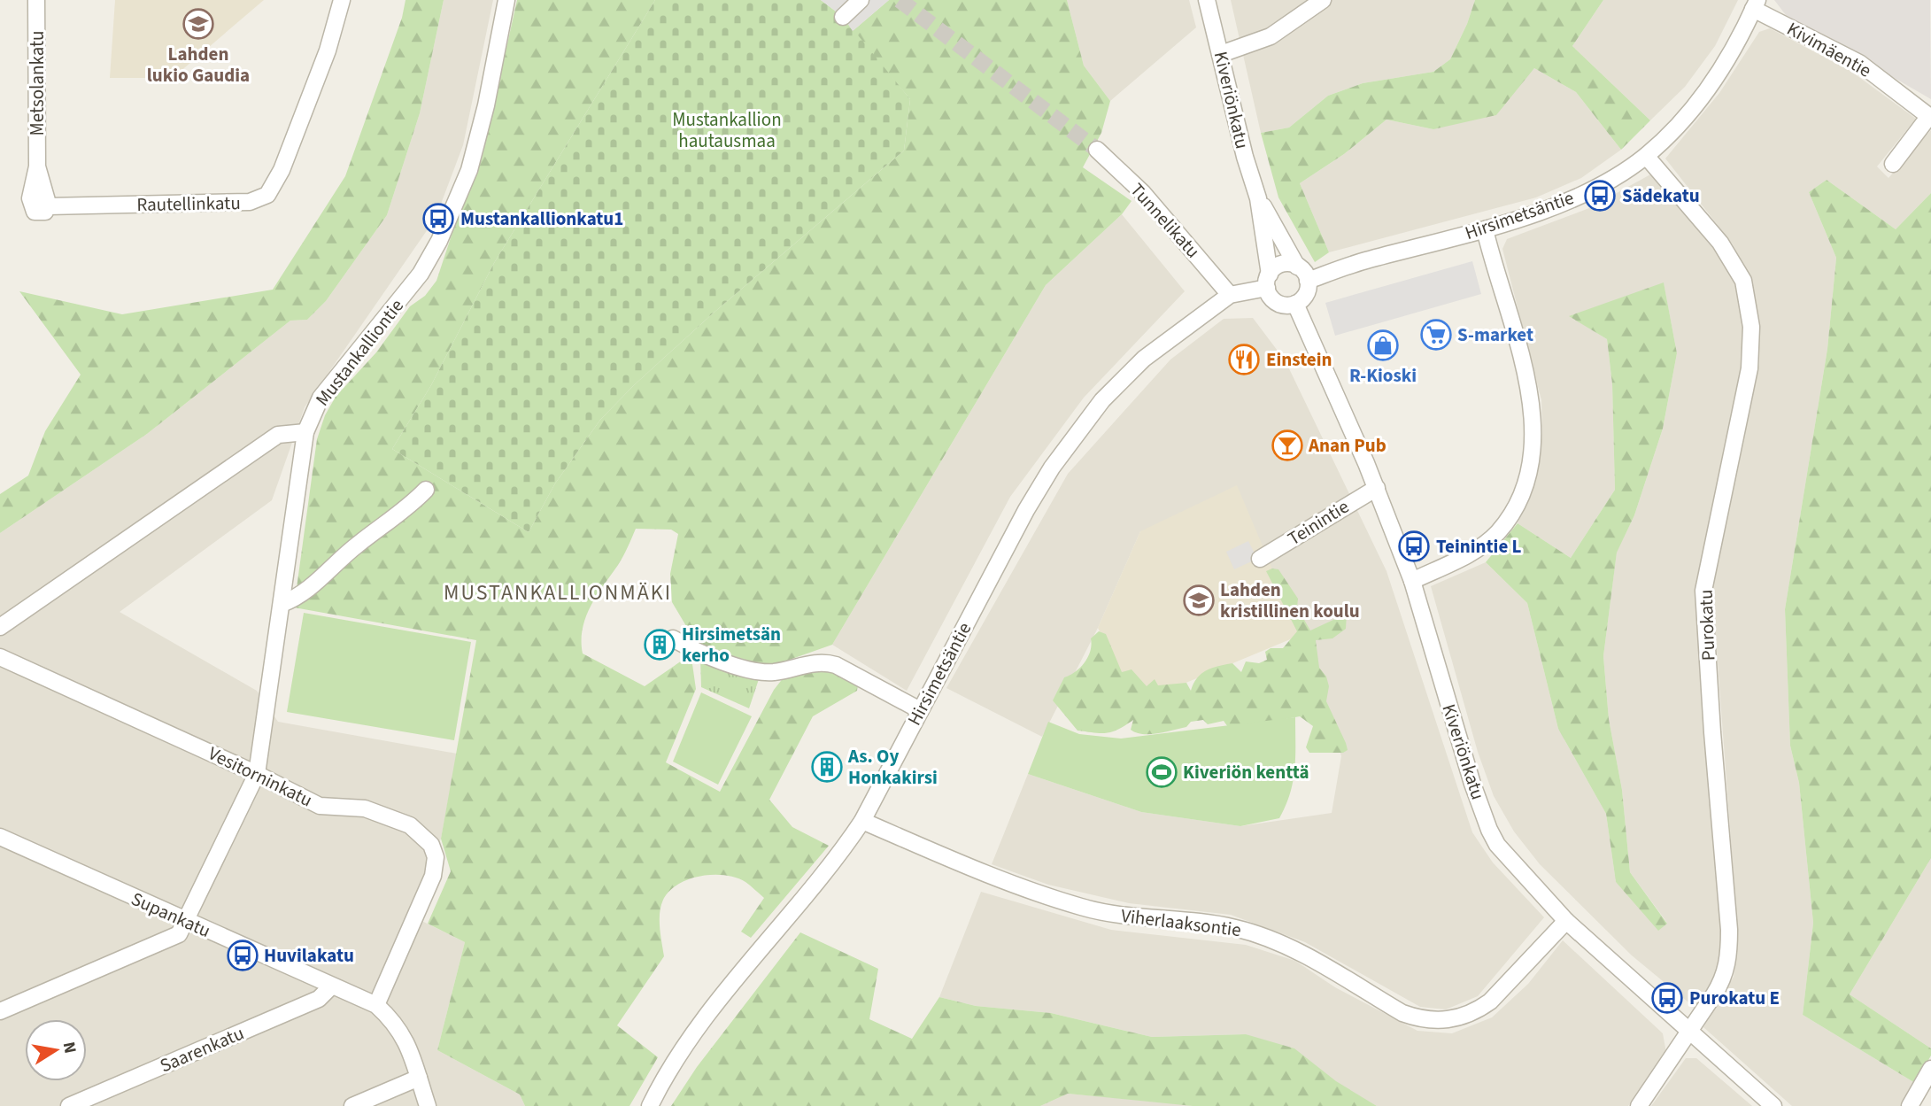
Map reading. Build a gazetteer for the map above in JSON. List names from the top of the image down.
{
  "streets": {
    "street": [
      "Kivimäentie",
      "Metsolankatu",
      "Kiveriönkatu",
      "Rautellinkatu",
      "Hirsimetsäntie",
      "Tunnelikatu",
      "Mustankalliontie",
      "Teinintie",
      "Purokatu",
      "Vesitorninkatu",
      "Supankatu",
      "Viherlaaksontie",
      "Saarenkatu"
    ]
  },
  "crossings": [
    ["Kivimäentie", "Hirsimetsäntie"],
    ["Metsolankatu", "Rautellinkatu"],
    ["Kiveriönkatu", "Hirsimetsäntie"],
    ["Kiveriönkatu", "Teinintie"],
    ["Kiveriönkatu", "Purokatu"],
    ["Kiveriönkatu", "Viherlaaksontie"],
    ["Hirsimetsäntie", "Tunnelikatu"],
    ["Hirsimetsäntie", "Purokatu"],
    ["Hirsimetsäntie", "Viherlaaksontie"],
    ["Vesitorninkatu", "Supankatu"],
    ["Supankatu", "Saarenkatu"]
  ],
  "districts": ["MUSTANKALLIONMÄKI"],
  "parks": ["Mustankallion hautausmaa"],
  "places": {
    "school or university": ["Lahden lukio Gaudia", "Lahden kristillinen koulu"],
    "bus stop": [
      "Sädekatu",
      "Mustankallionkatu1",
      "Teinintie L",
      "Huvilakatu",
      "Purokatu E"
    ],
    "supermarket": ["S-market"],
    "shop": ["R-Kioski"],
    "restaurant": ["Einstein"],
    "bar": ["Anan Pub"],
    "building": ["Hirsimetsän kerho", "As. Oy Honkakirsi"],
    "sports": ["Kiveriön kenttä"]
  },
  "north": "right"
}
